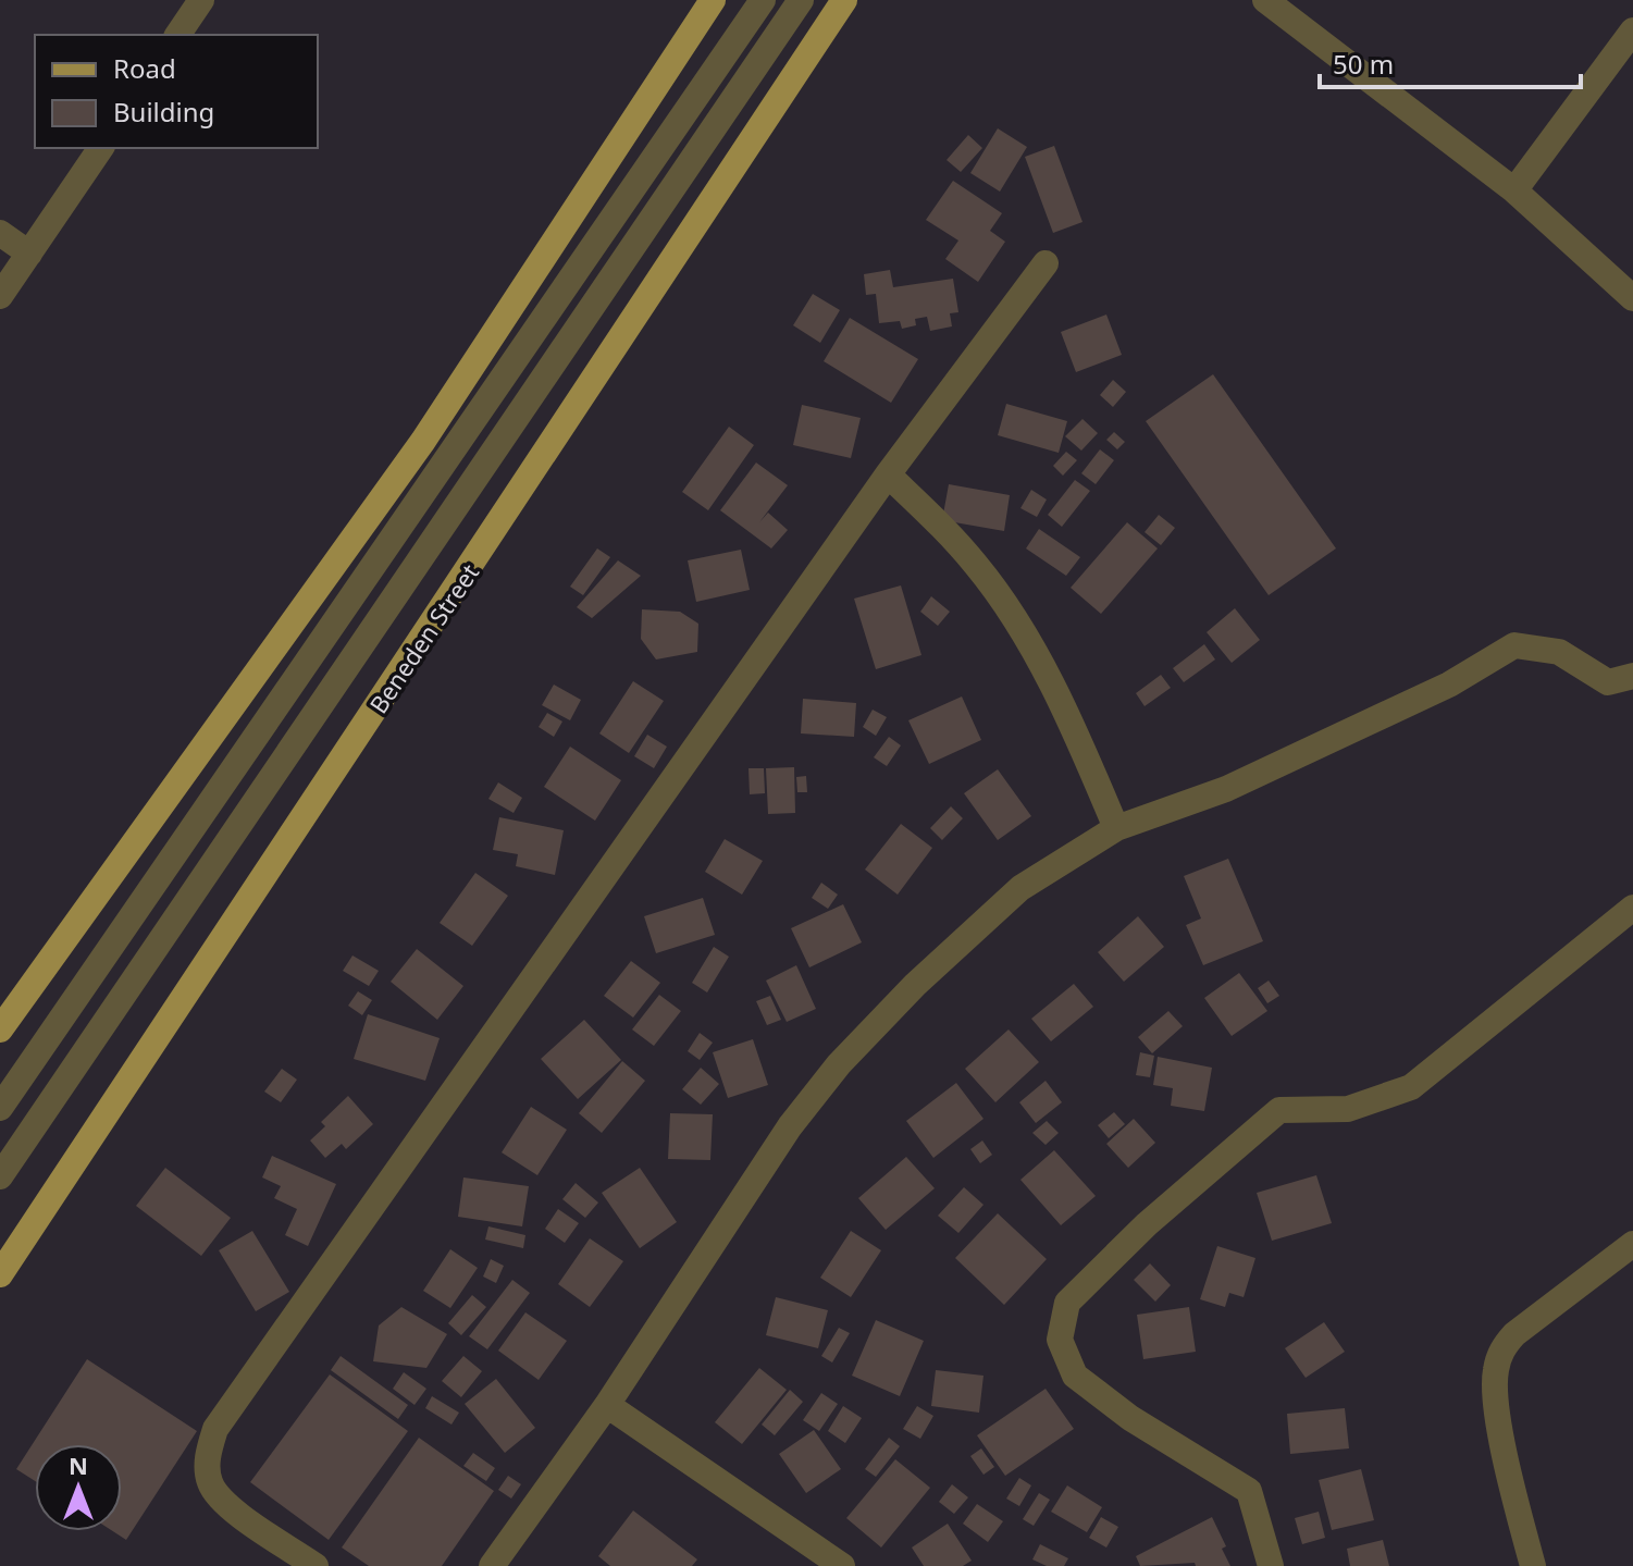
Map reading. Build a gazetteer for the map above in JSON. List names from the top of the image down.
{
  "streets": {
    "main road": ["Beneden Street"]
  },
  "legend": ["Road", "Building"],
  "scale_bar": "50 m",
  "north": "top"
}
